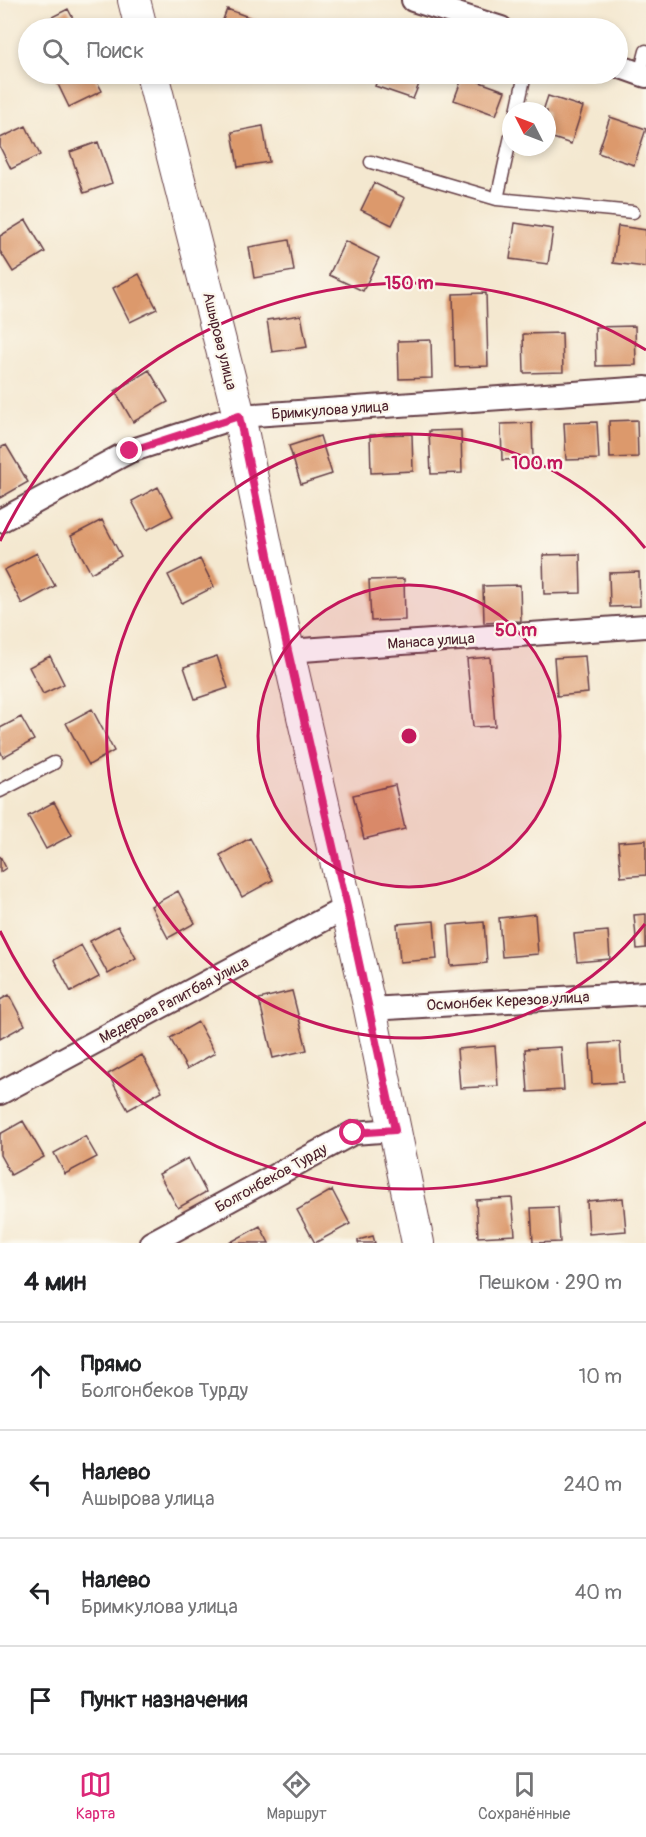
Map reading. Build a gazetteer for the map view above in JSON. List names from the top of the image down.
{
  "streets": {
    "street": [
      "Ашырова улица",
      "Бримкулова улица",
      "Манаса улица",
      "Медерова Рапитбая улица",
      "Осмонбек Керезов улица",
      "Болгонбеков Турду"
    ]
  },
  "crossings": [
    ["Ашырова улица", "Бримкулова улица"],
    ["Ашырова улица", "Манаса улица"],
    ["Ашырова улица", "Медерова Рапитбая улица"],
    ["Ашырова улица", "Осмонбек Керезов улица"],
    ["Ашырова улица", "Болгонбеков Турду"]
  ],
  "north": "top left",
  "page": {
    "search": "Поиск",
    "heading": ["4 мин", "Пешком · 290 m"],
    "list": [
      ["Прямо", "Болгонбеков Турду", "10 m"],
      ["Налево", "Ашырова улица", "240 m"],
      ["Налево", "Бримкулова улица", "40 m"],
      "Пункт назначения"
    ],
    "nav": ["Карта", "Маршрут", "Сохранённые"]
  },
  "rings": ["150 m", "100 m", "50 m"]
}
